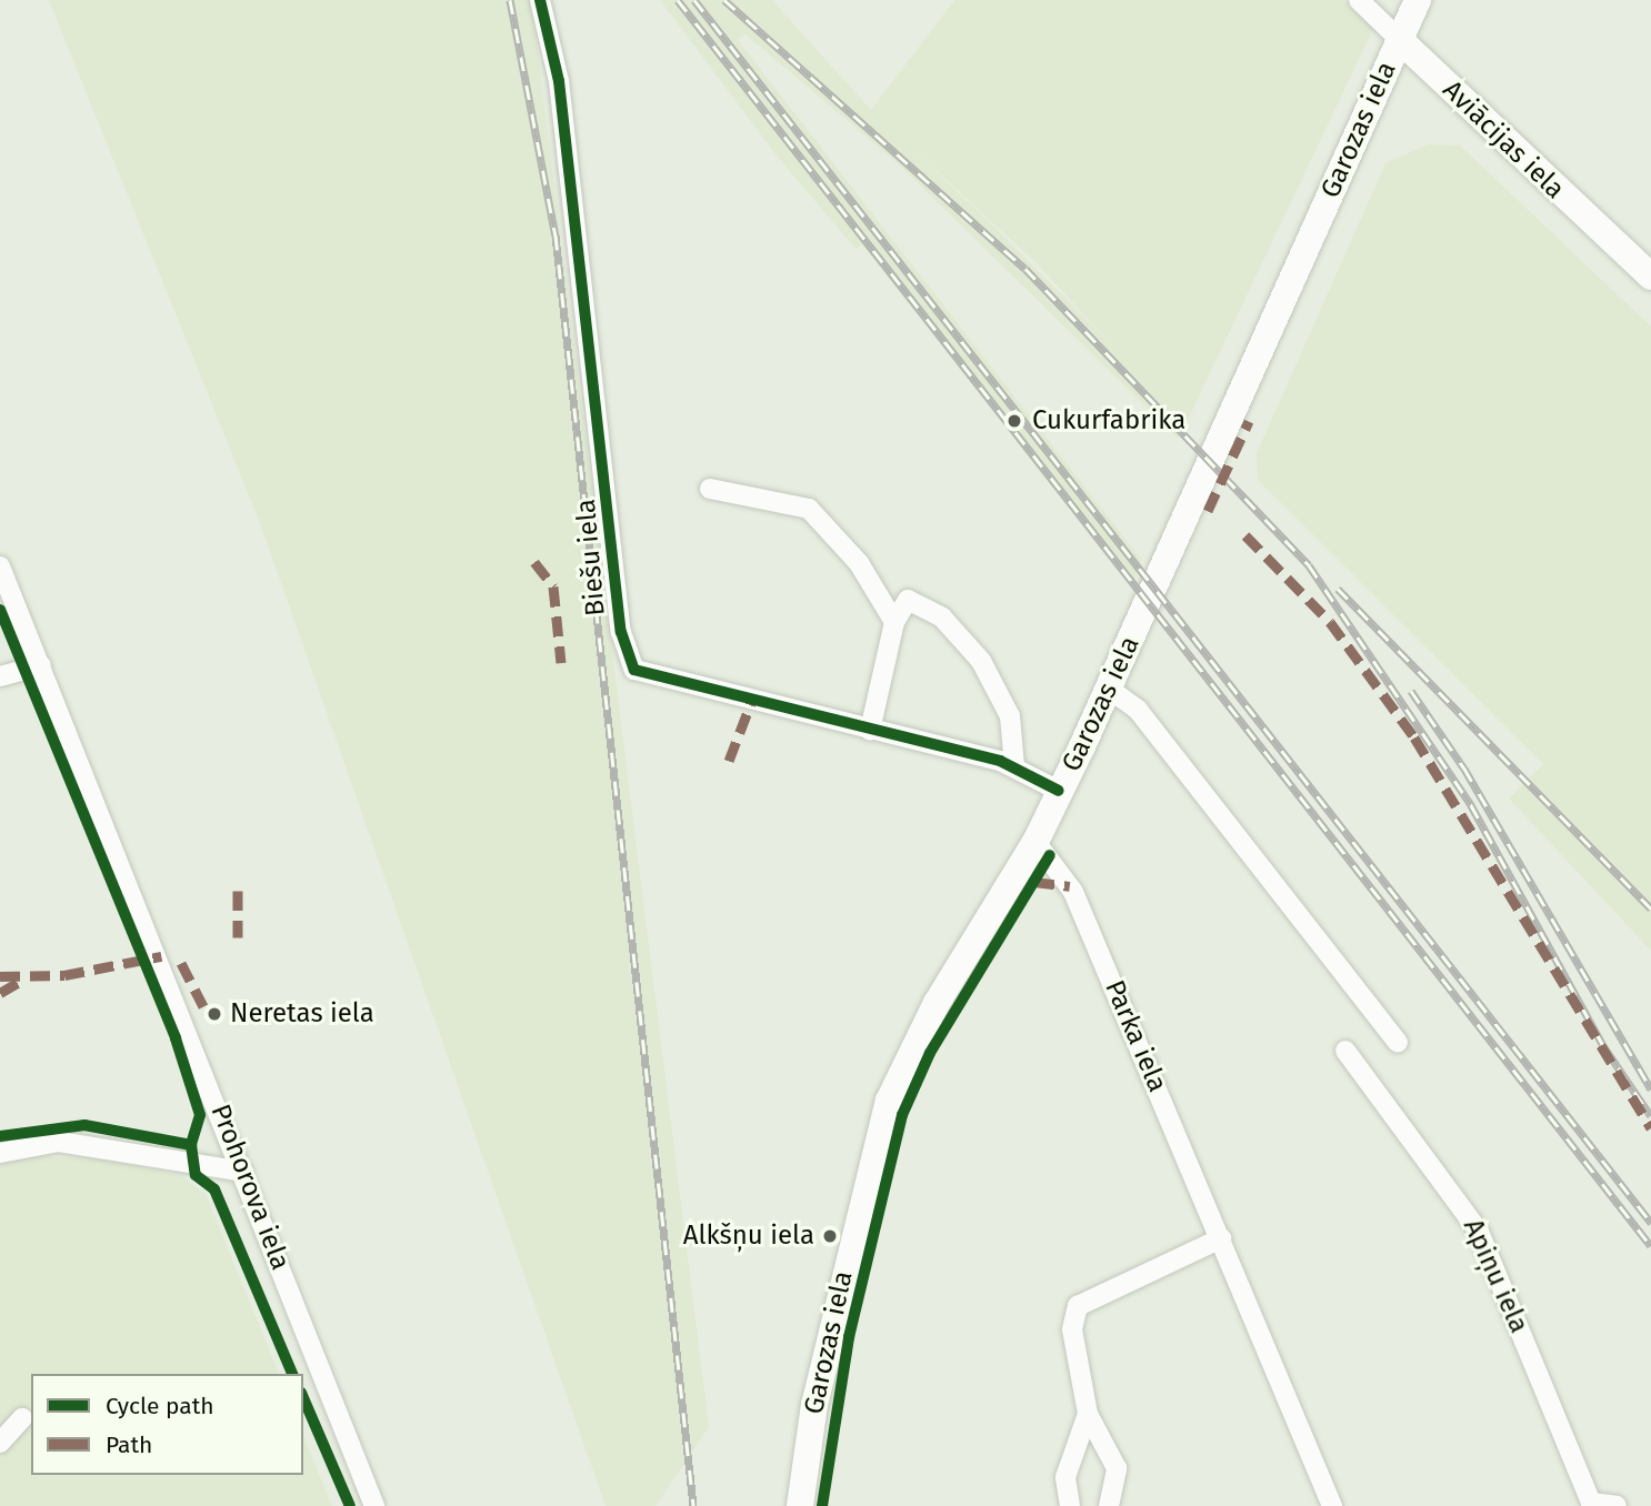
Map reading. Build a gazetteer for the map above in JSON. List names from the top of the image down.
{
  "streets": {
    "main road": ["Garozas iela", "Aviācijas iela"],
    "street": [
      "Biešu iela",
      "Parka iela",
      "Prohorova iela",
      "Apiņu iela"
    ]
  },
  "crossings": [
    ["Garozas iela", "Aviācijas iela"],
    ["Garozas iela", "Biešu iela"],
    ["Garozas iela", "Parka iela"]
  ],
  "places": ["Cukurfabrika", "Neretas iela", "Alkšņu iela"],
  "legend": ["Cycle path", "Path"]
}
